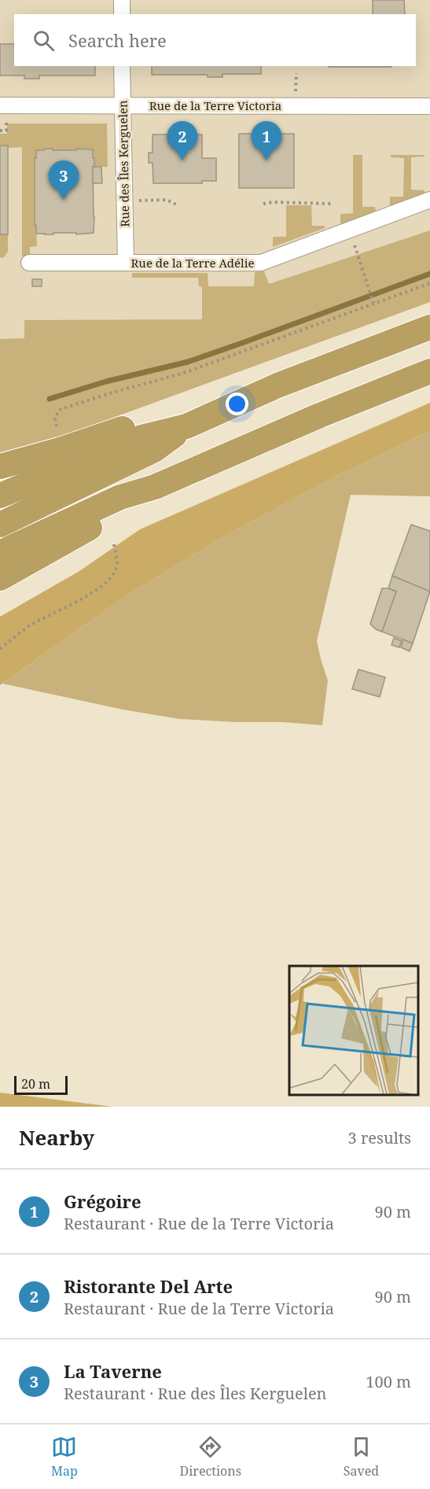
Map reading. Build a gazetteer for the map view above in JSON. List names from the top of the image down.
{
  "streets": {
    "street": ["Rue de la Terre Victoria", "Rue des Îles Kerguelen", "Rue de la Terre Adélie"]
  },
  "crossings": [
    ["Rue de la Terre Victoria", "Rue des Îles Kerguelen"],
    ["Rue des Îles Kerguelen", "Rue de la Terre Adélie"]
  ],
  "scale_bar": "20 m",
  "page": {
    "search": "Search here",
    "pins": ["1", "2", "3"],
    "scale": "20 m",
    "heading": ["Nearby", "3 results"],
    "list": [
      {
        "mark": "1",
        "name": "Grégoire",
        "note": "Restaurant · Rue de la Terre Victoria",
        "value": "90 m"
      },
      {
        "mark": "2",
        "name": "Ristorante Del Arte",
        "note": "Restaurant · Rue de la Terre Victoria",
        "value": "90 m"
      },
      {
        "mark": "3",
        "name": "La Taverne",
        "note": "Restaurant · Rue des Îles Kerguelen",
        "value": "100 m"
      }
    ],
    "nav": ["Map", "Directions", "Saved"]
  }
}
